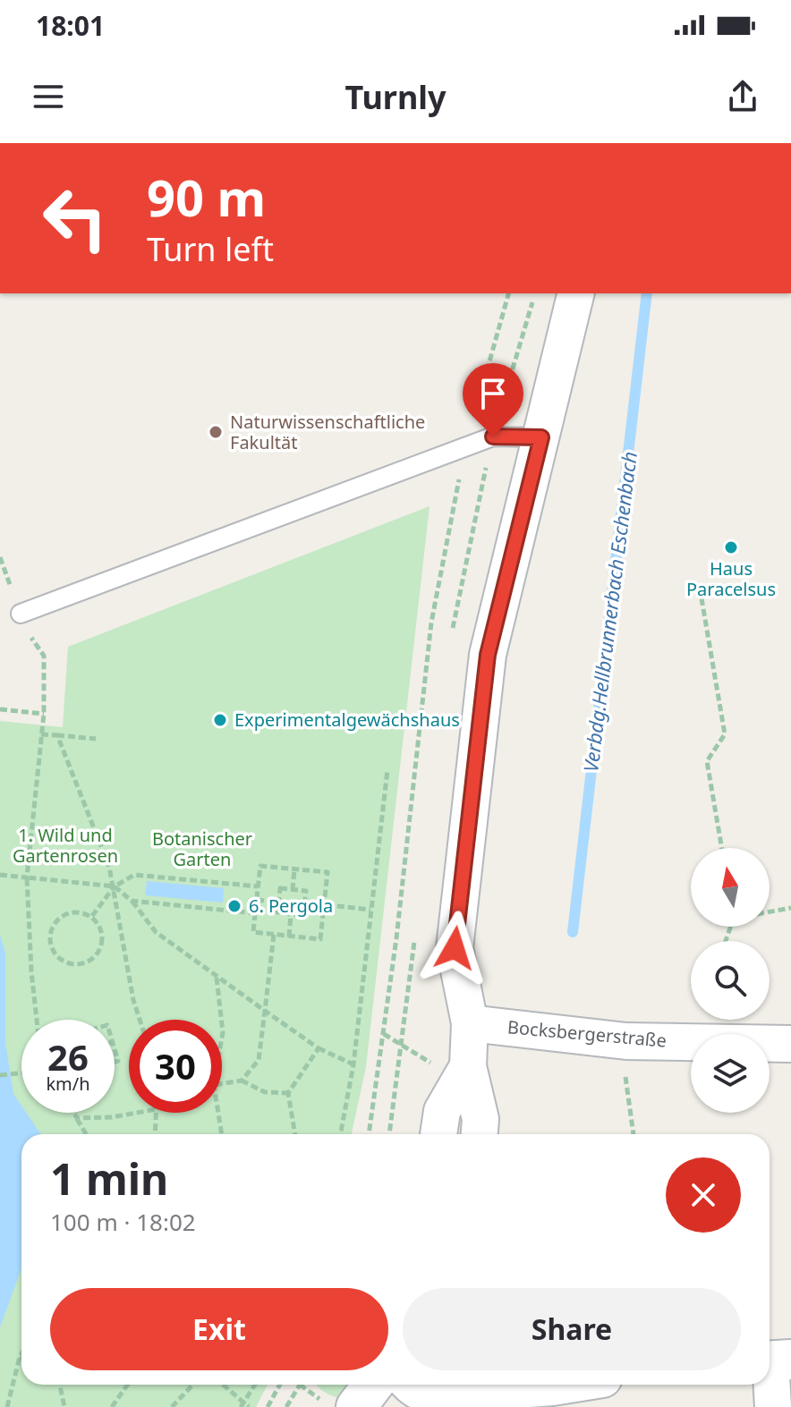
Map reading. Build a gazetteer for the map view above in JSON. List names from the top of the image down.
{
  "streets": {
    "street": ["Bocksbergerstraße"]
  },
  "water": ["Verbdg.Hellbrunnerbach Eschenbach"],
  "parks": ["1. Wild und Gartenrosen", "Botanischer Garten"],
  "places": [
    "Naturwissenschaftliche Fakultät",
    "Haus Paracelsus",
    "Experimentalgewächshaus",
    "6. Pergola"
  ],
  "north": "top",
  "page": {
    "status": "18:01",
    "header": "Turnly",
    "turn": ["90 m", "Turn left"],
    "speed": "26 km/h",
    "limit": "30",
    "heading": ["1 min", "100 m · 18:02"],
    "buttons": ["Exit", "Share"]
  }
}
